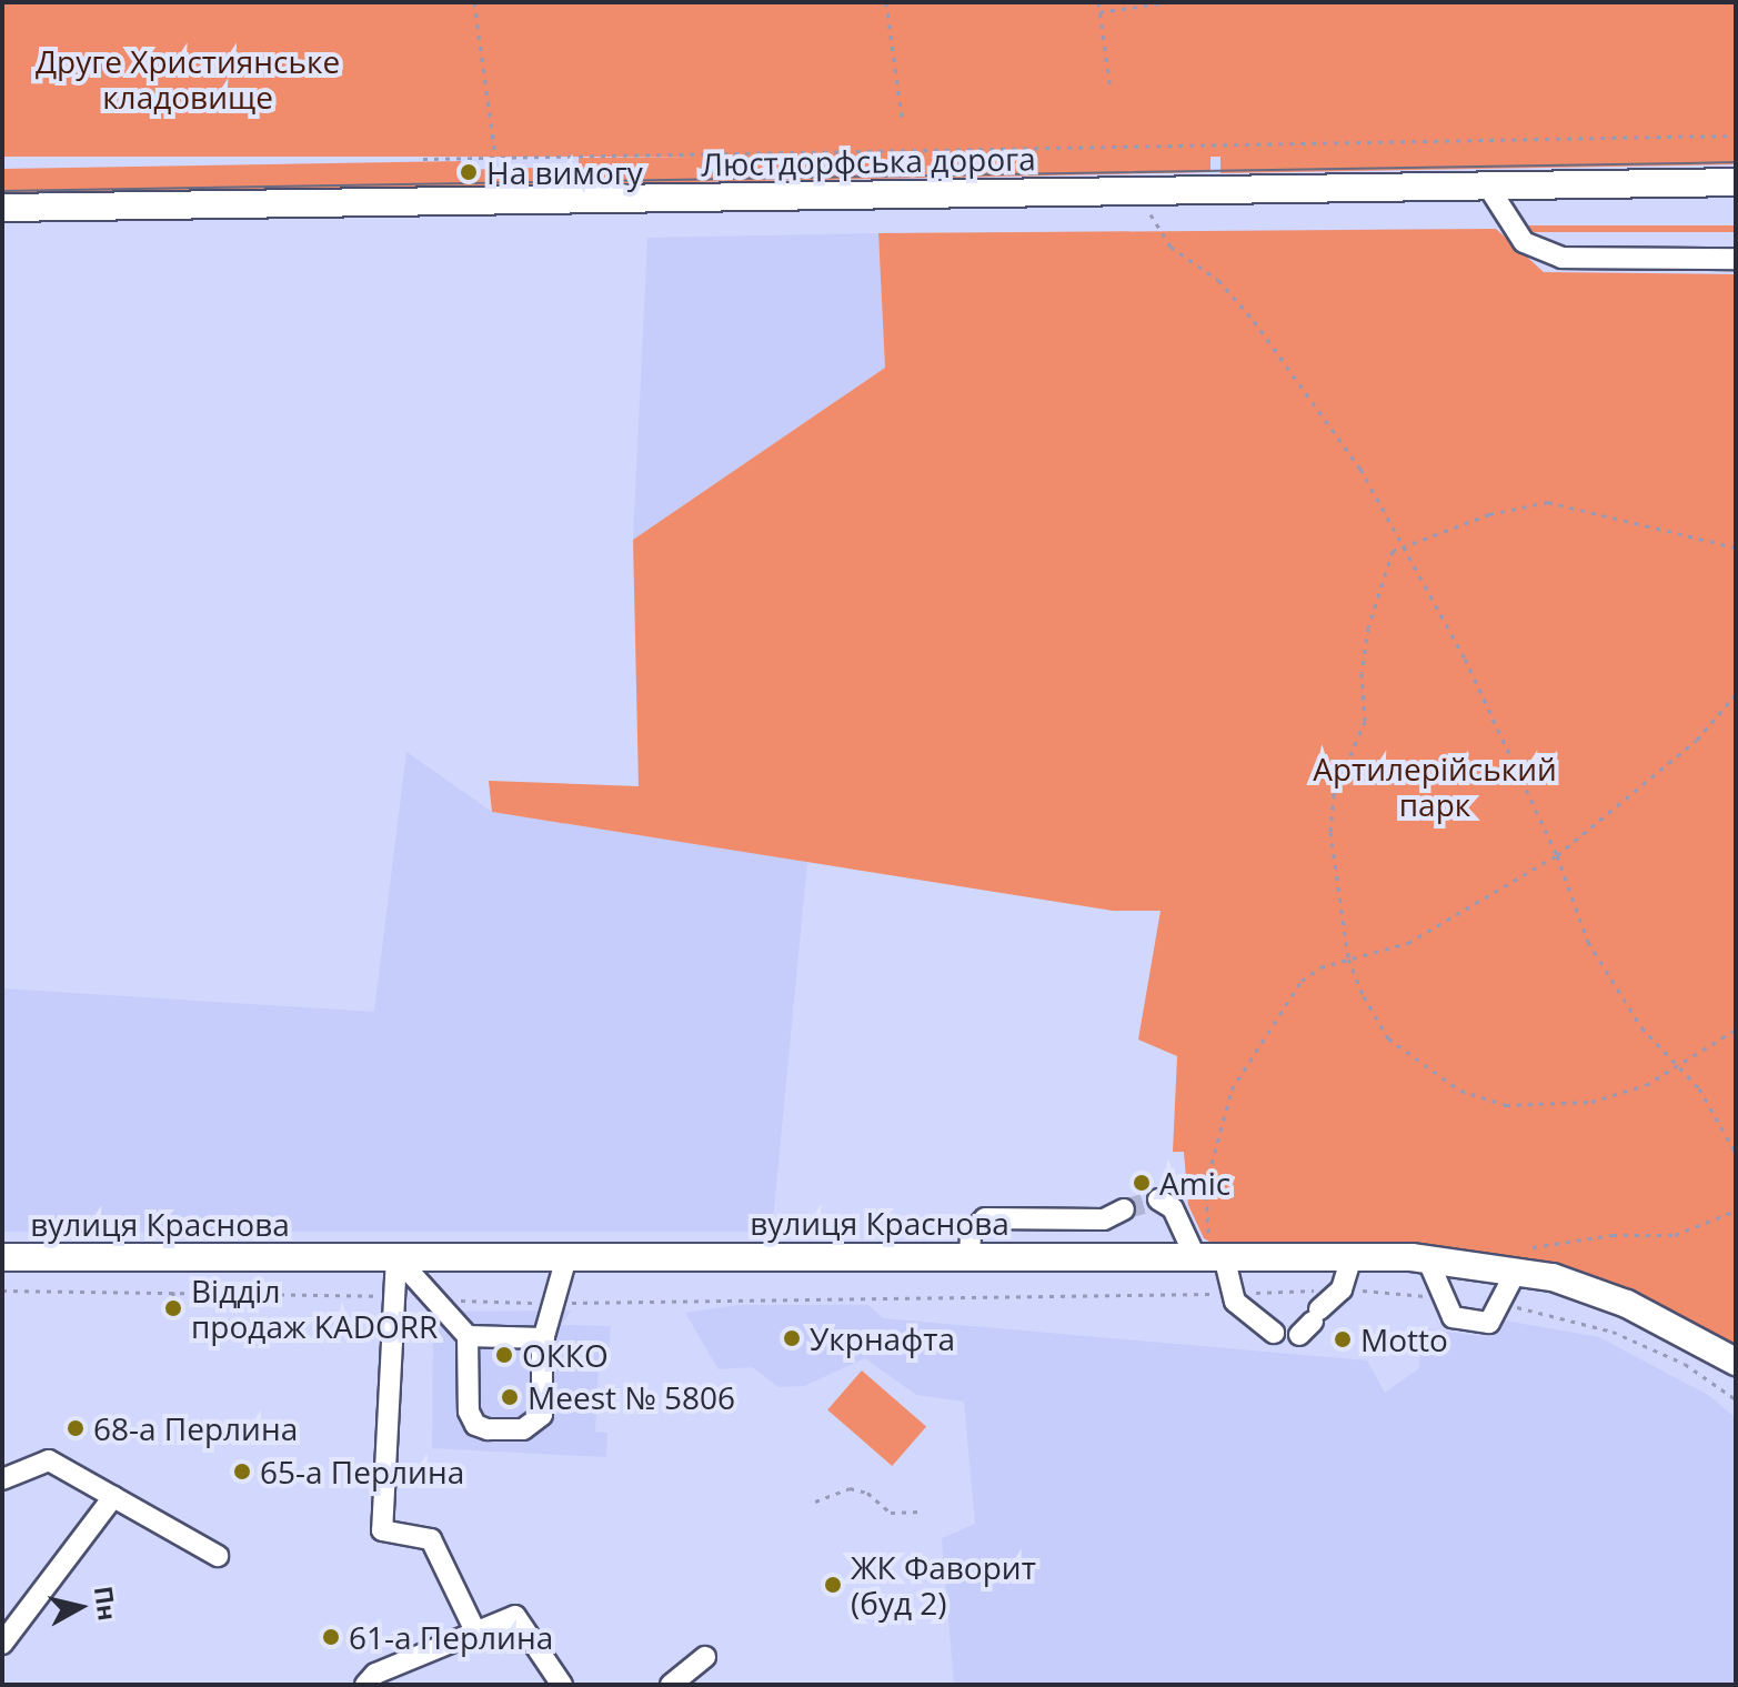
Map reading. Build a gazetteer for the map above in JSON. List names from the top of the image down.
{
  "streets": {
    "main road": ["Люстдорфська дорога", "вулиця Краснова"]
  },
  "parks": ["Друге Християнське кладовище", "Артилерійський парк"],
  "places": [
    "На вимогу",
    "Amic",
    "Відділ продаж KADORR",
    "Укрнафта",
    "Motto",
    "ОККО",
    "Meest № 5806",
    "68-а Перлина",
    "65-а Перлина",
    "ЖК Фаворит (буд 2)",
    "61-а Перлина"
  ],
  "north": "right"
}
